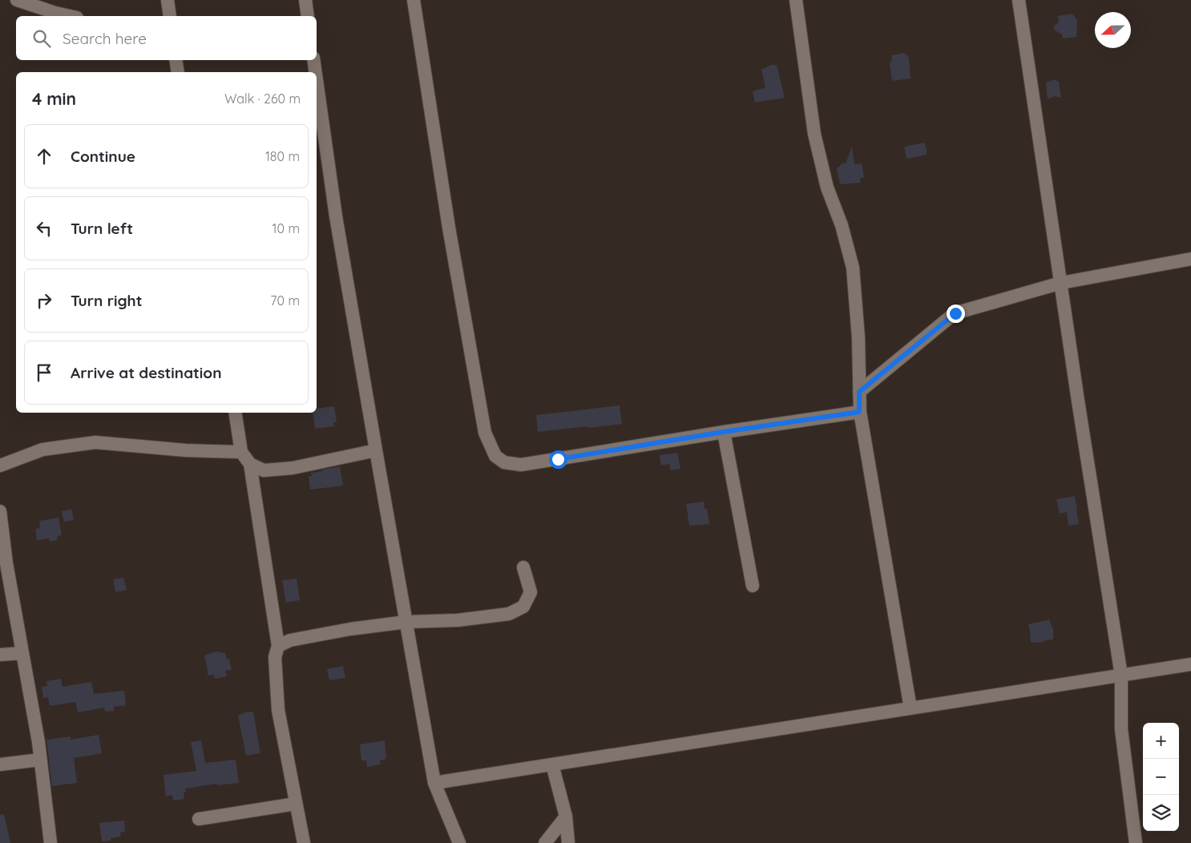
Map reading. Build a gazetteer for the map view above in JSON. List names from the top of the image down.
{
  "north": "left",
  "page": {
    "search": "Search here",
    "heading": ["4 min", "Walk · 260 m"],
    "list": [
      ["Continue", "180 m"],
      ["Turn left", "10 m"],
      ["Turn right", "70 m"],
      "Arrive at destination"
    ],
    "map_buttons": ["+", "−"]
  }
}
